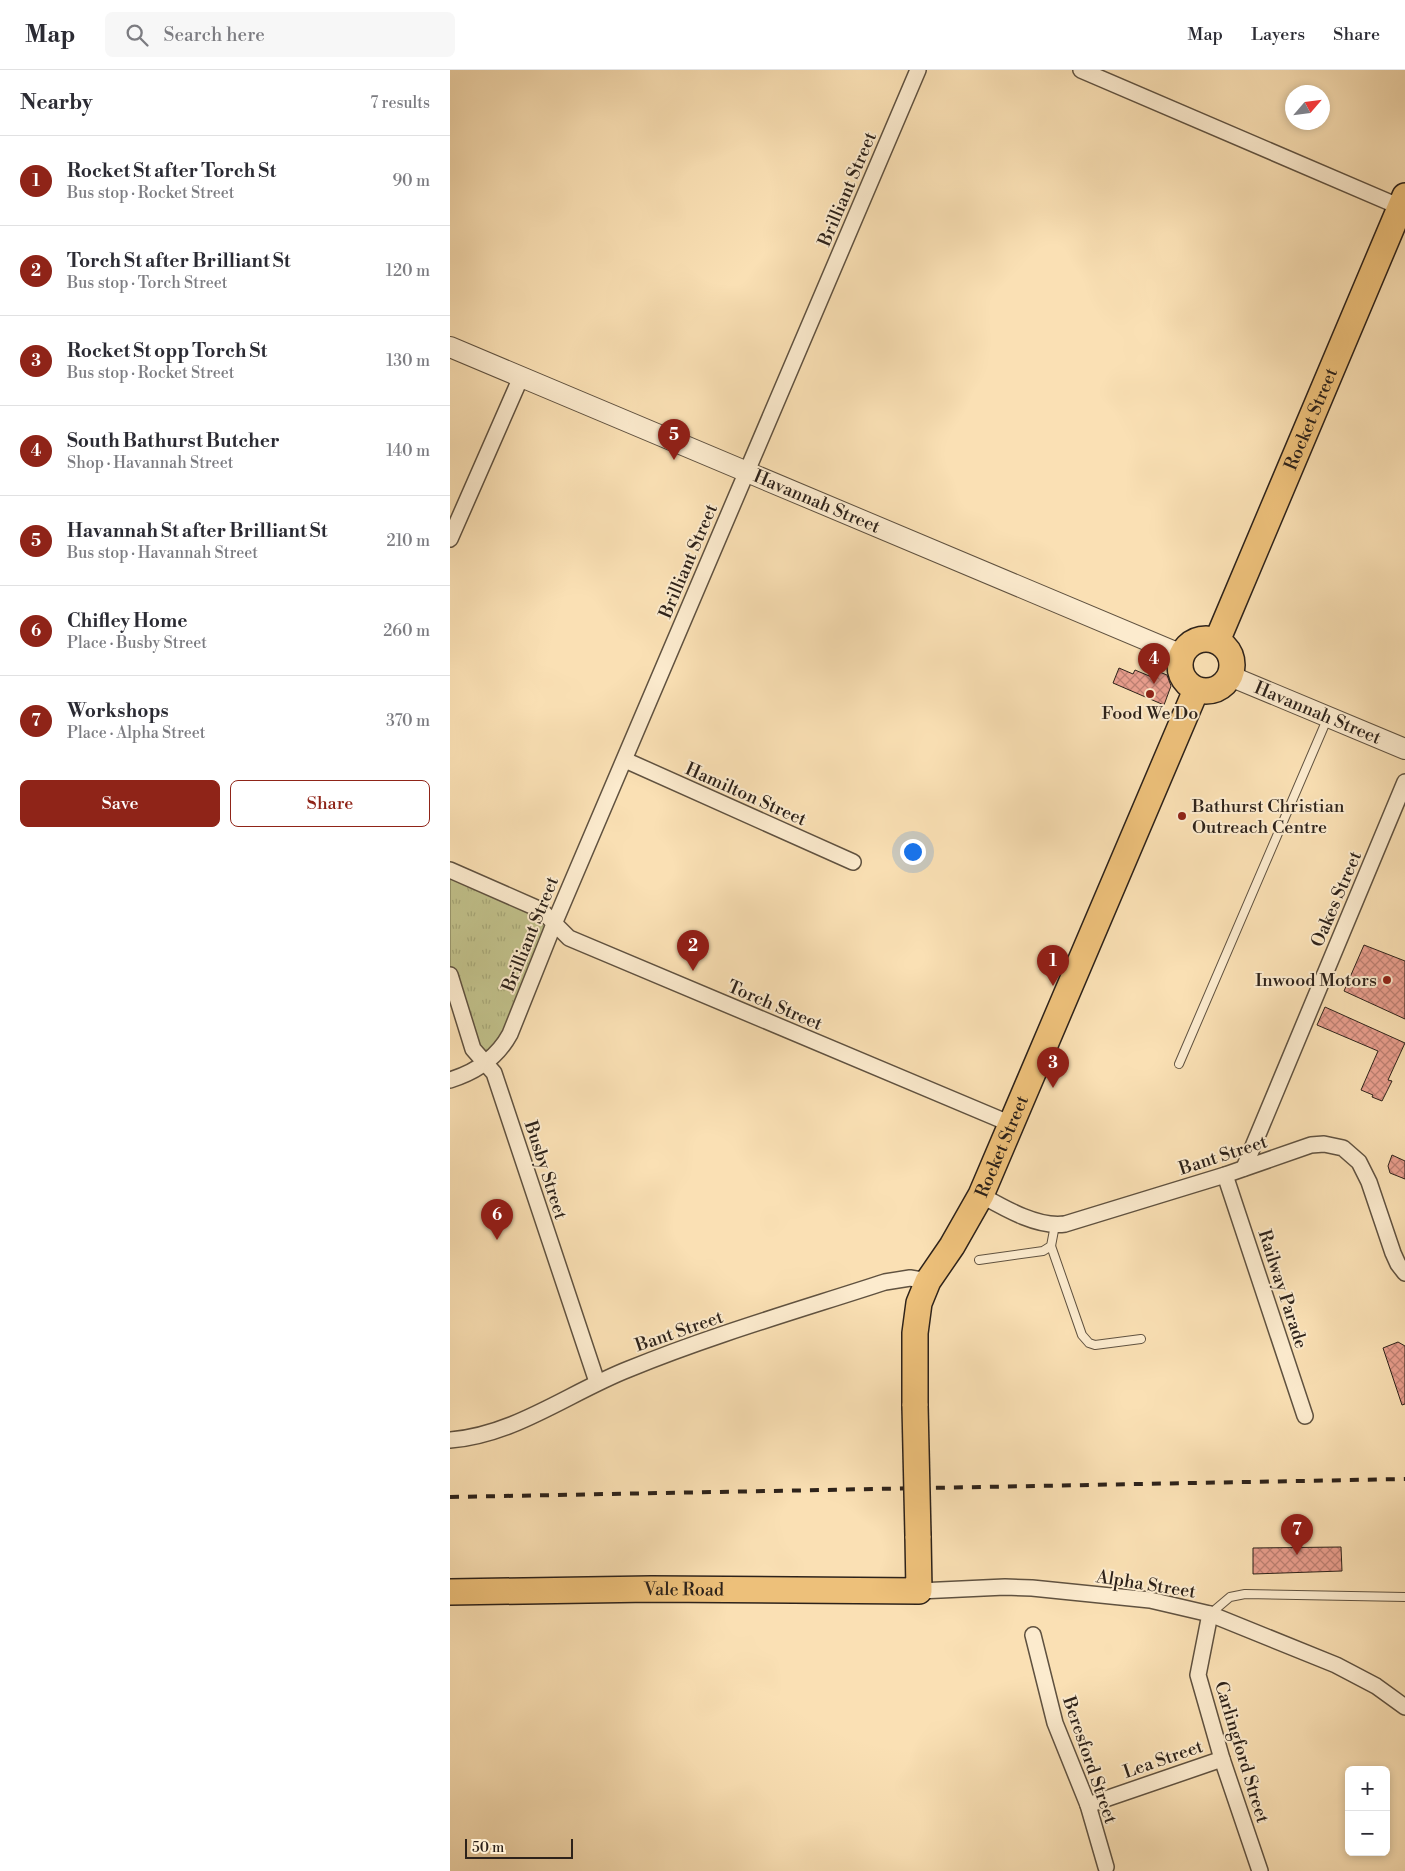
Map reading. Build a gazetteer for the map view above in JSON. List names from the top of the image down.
{
  "streets": {
    "main road": ["Rocket Street", "Vale Road"],
    "street": [
      "Brilliant Street",
      "Havannah Street",
      "Hamilton Street",
      "Oakes Street",
      "Torch Street",
      "Bant Street",
      "Busby Street",
      "Railway Parade",
      "Alpha Street",
      "Carlingford Street",
      "Lea Street",
      "Beresford Street"
    ]
  },
  "crossings": [
    ["Brilliant Street", "Havannah Street"],
    ["Brilliant Street", "Hamilton Street"],
    ["Brilliant Street", "Torch Street"],
    ["Brilliant Street", "Busby Street"],
    ["Rocket Street", "Havannah Street"],
    ["Rocket Street", "Torch Street"],
    ["Rocket Street", "Bant Street"],
    ["Rocket Street", "Alpha Street"],
    ["Rocket Street", "Vale Road"],
    ["Oakes Street", "Bant Street"],
    ["Bant Street", "Busby Street"],
    ["Bant Street", "Railway Parade"],
    ["Alpha Street", "Vale Road"],
    ["Alpha Street", "Carlingford Street"],
    ["Carlingford Street", "Lea Street"],
    ["Lea Street", "Beresford Street"]
  ],
  "places": ["Food We Do", "Bathurst Christian Outreach Centre", "Inwood Motors"],
  "scale_bar": "50 m",
  "north": "top right",
  "page": {
    "header": "Map",
    "search": "Search here",
    "nav": ["Map", "Layers", "Share"],
    "heading": ["Nearby", "7 results"],
    "list": [
      {
        "mark": "1",
        "name": "Rocket St after Torch St",
        "note": "Bus stop · Rocket Street",
        "value": "90 m"
      },
      {
        "mark": "2",
        "name": "Torch St after Brilliant St",
        "note": "Bus stop · Torch Street",
        "value": "120 m"
      },
      {
        "mark": "3",
        "name": "Rocket St opp Torch St",
        "note": "Bus stop · Rocket Street",
        "value": "130 m"
      },
      {
        "mark": "4",
        "name": "South Bathurst Butcher",
        "note": "Shop · Havannah Street",
        "value": "140 m"
      },
      {
        "mark": "5",
        "name": "Havannah St after Brilliant St",
        "note": "Bus stop · Havannah Street",
        "value": "210 m"
      },
      {
        "mark": "6",
        "name": "Chifley Home",
        "note": "Place · Busby Street",
        "value": "260 m"
      },
      {
        "mark": "7",
        "name": "Workshops",
        "note": "Place · Alpha Street",
        "value": "370 m"
      }
    ],
    "pins": [
      "5",
      "4",
      "2",
      "1",
      "3",
      "6",
      "7"
    ],
    "buttons": ["Save", "Share"],
    "map_buttons": ["+", "−"],
    "scale": "50 m"
  }
}
